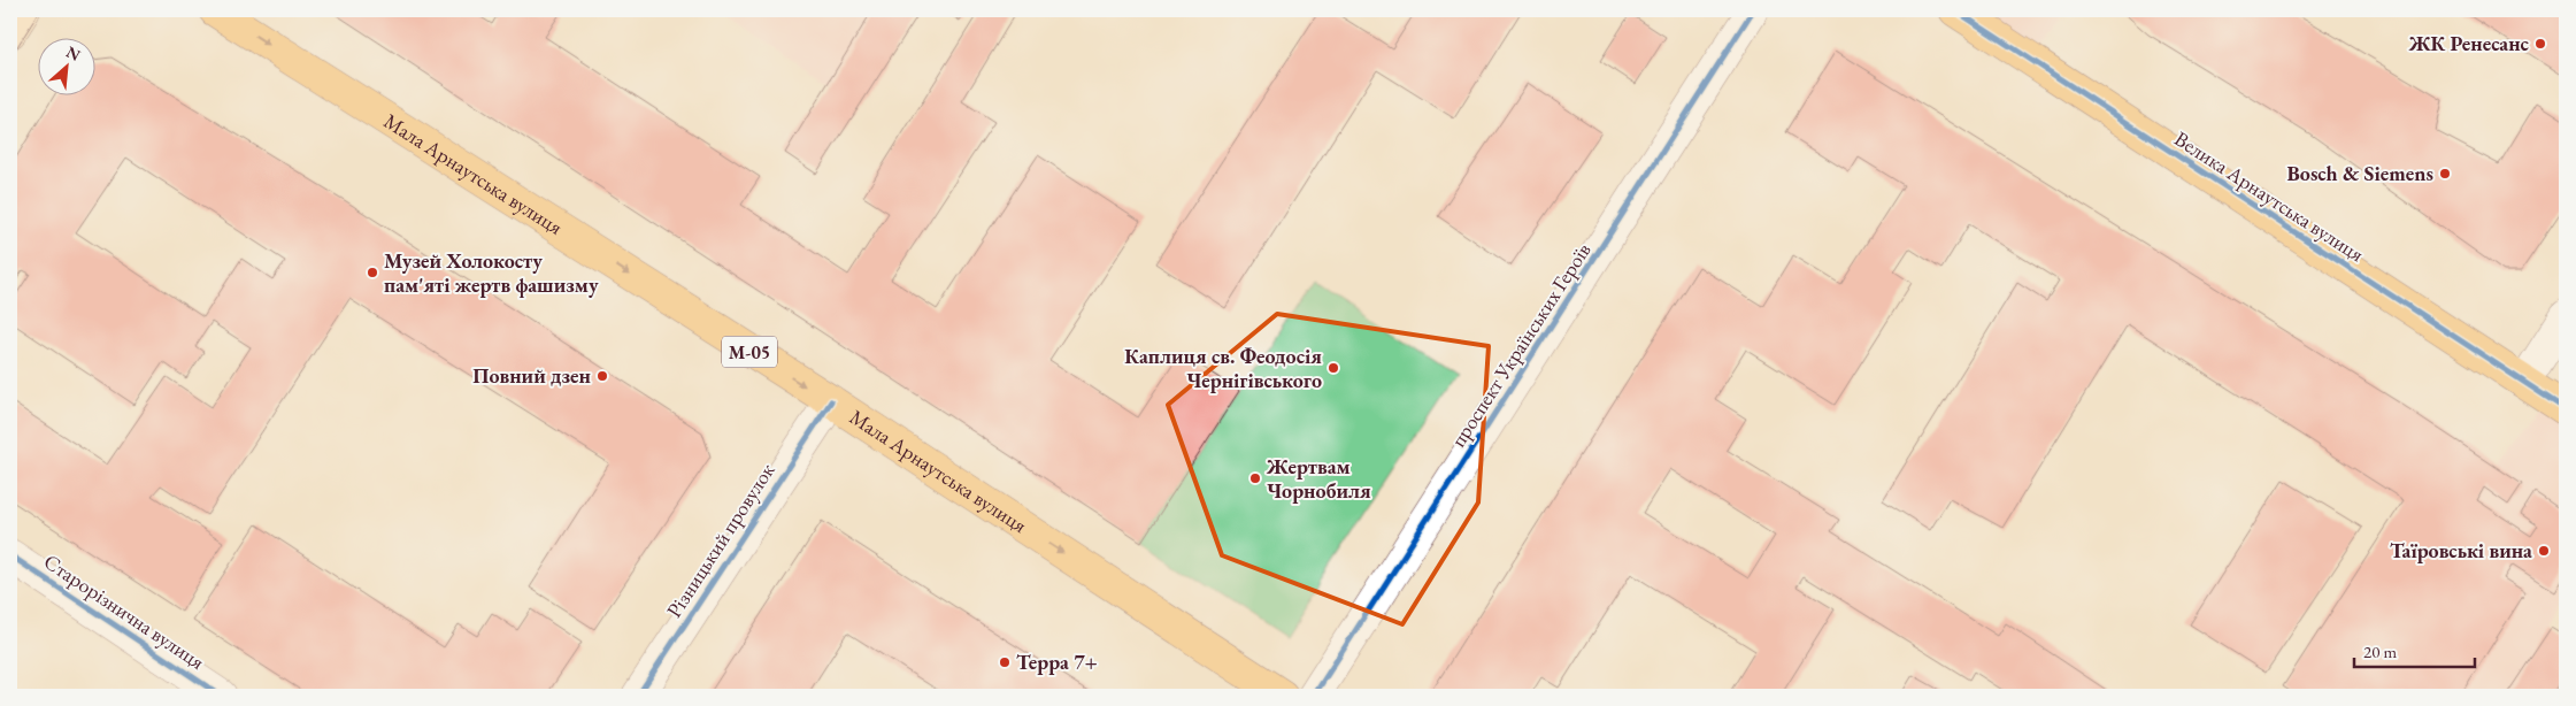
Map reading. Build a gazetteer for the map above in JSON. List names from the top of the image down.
{
  "streets": {
    "main road": ["Мала Арнаутська вулиця", "Велика Арнаутська вулиця", "М-05"],
    "street": ["проспект Українських Героїв", "Різницький провулок", "Старорізнична вулиця"]
  },
  "crossings": [
    ["Мала Арнаутська вулиця", "Різницький провулок"]
  ],
  "one_way": ["Мала Арнаутська вулиця"],
  "places": [
    "ЖК Ренесанс",
    "Bosch & Siemens",
    "Музей Холокосту пам'яті жертв фашизму",
    "Каплиця св. Феодосія Чернігівського",
    "Повний дзен",
    "Жертвам Чорнобиля",
    "Таїровські вина",
    "Терра 7+"
  ],
  "scale_bar": "20 m",
  "north": "top right"
}
